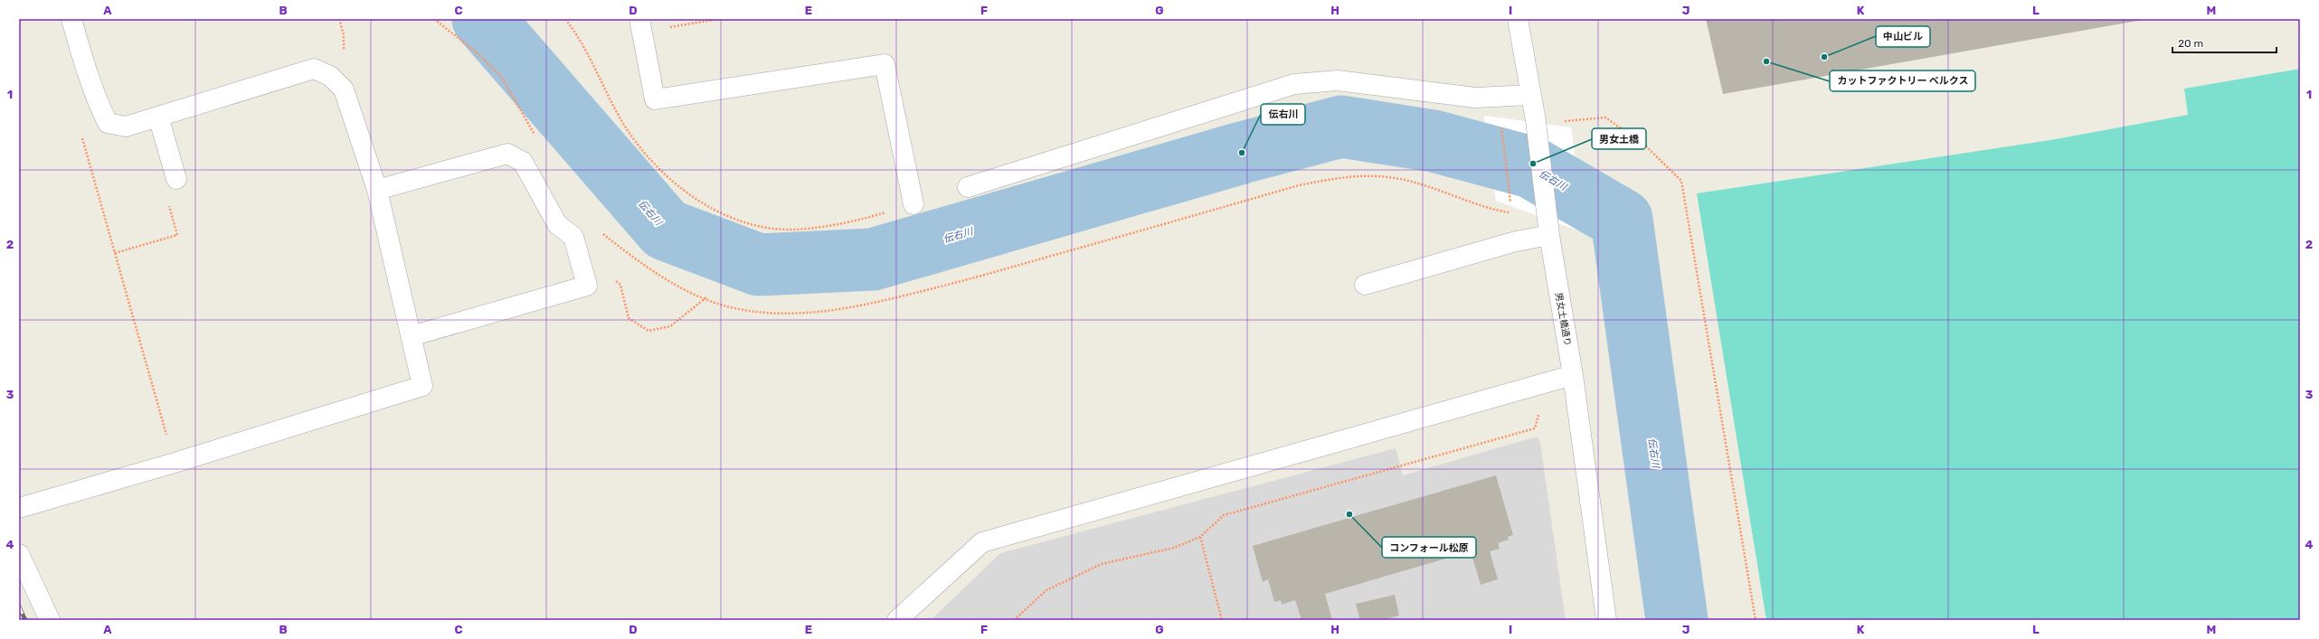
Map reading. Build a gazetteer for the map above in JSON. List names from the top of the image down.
{
  "streets": {
    "street": ["男女土橋通り"]
  },
  "water": ["伝右川"],
  "places": [
    "中山ビル",
    "カットファクトリー ベルクス",
    "伝右川",
    "男女土橋",
    "コンフォール松原"
  ],
  "scale_bar": "20 m",
  "grid": {
    "columns": [
      "A",
      "B",
      "C",
      "D",
      "E",
      "F",
      "G",
      "H",
      "I",
      "J",
      "K",
      "L",
      "M"
    ],
    "rows": [
      "1",
      "2",
      "3",
      "4"
    ]
  }
}
